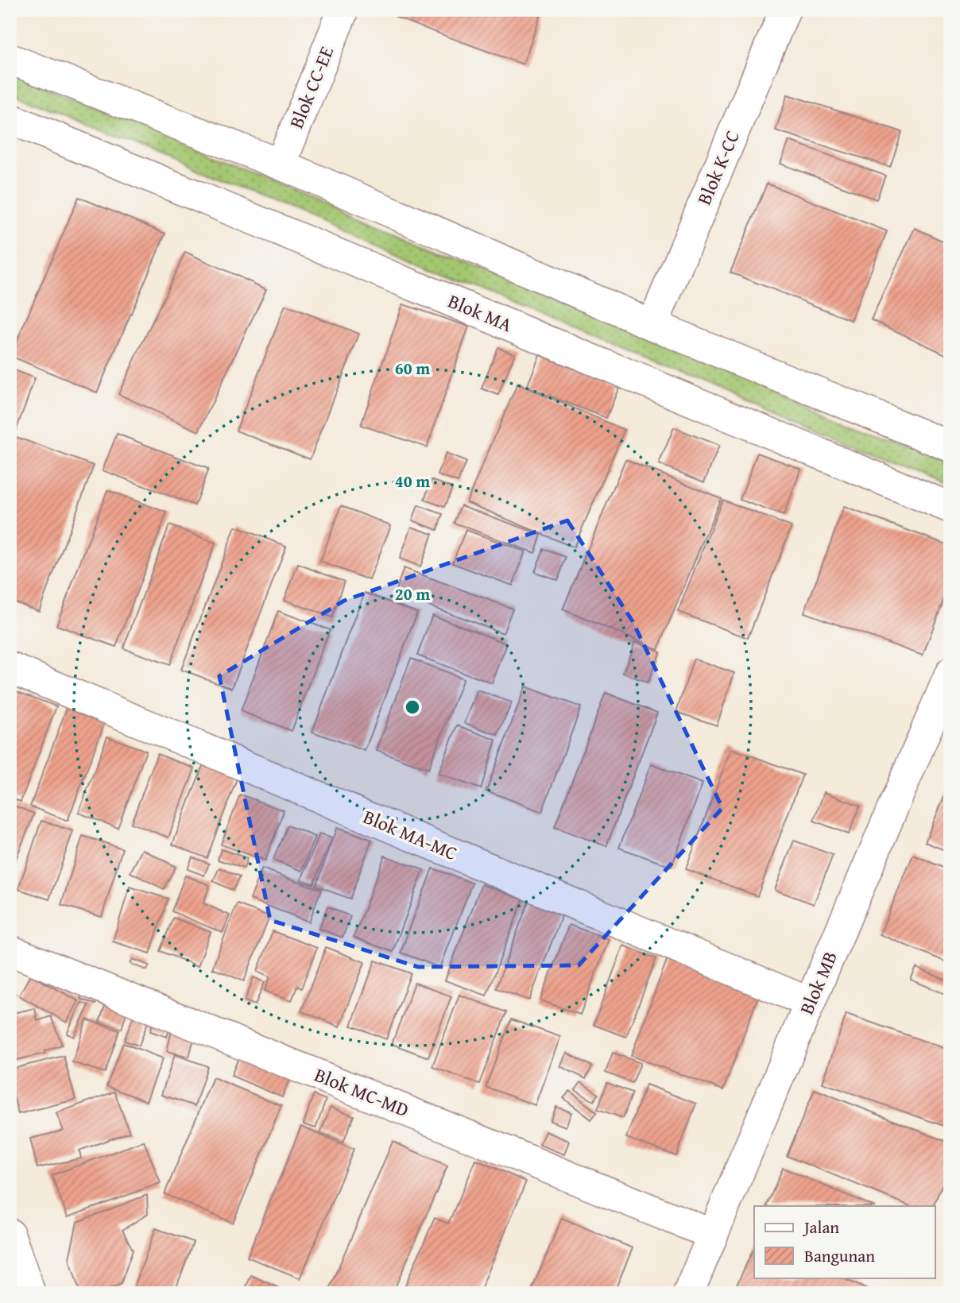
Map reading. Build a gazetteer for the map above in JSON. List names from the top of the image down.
{
  "streets": {
    "street": [
      "Blok CC-EE",
      "Blok K-CC",
      "Blok MA",
      "Blok MA-MC",
      "Blok MB",
      "Blok MC-MD"
    ]
  },
  "crossings": [
    ["Blok MA-MC", "Blok MB"],
    ["Blok MB", "Blok MC-MD"]
  ],
  "legend": ["Jalan", "Bangunan"],
  "rings": ["60 m", "40 m", "20 m"]
}
